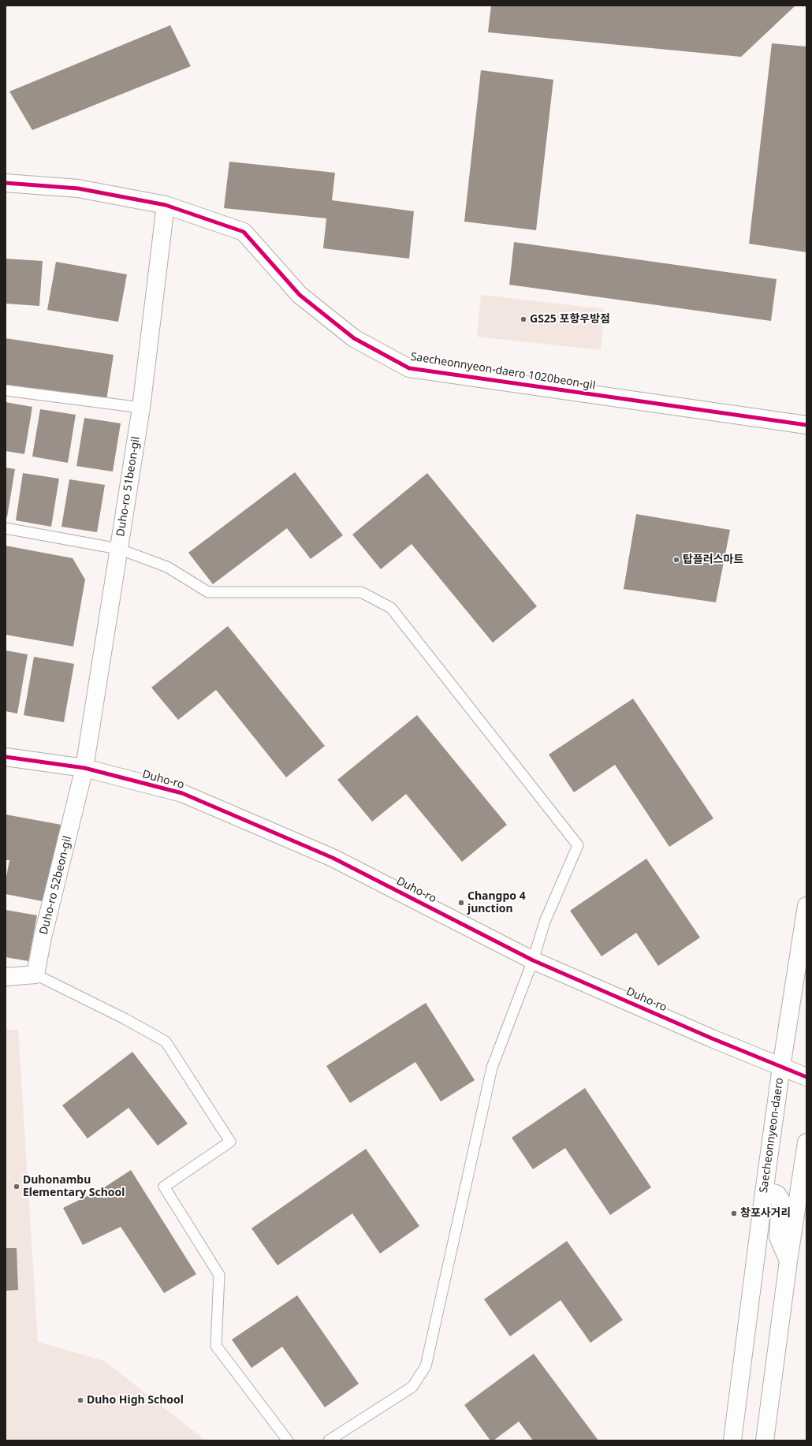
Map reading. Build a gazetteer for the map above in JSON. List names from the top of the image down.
{
  "streets": {
    "street": [
      "Saecheonnyeon-daero 1020beon-gil",
      "Duho-ro 51beon-gil",
      "Duho-ro",
      "Duho-ro 52beon-gil",
      "Saecheonnyeon-daero"
    ]
  },
  "crossings": [
    ["Saecheonnyeon-daero 1020beon-gil", "Duho-ro 51beon-gil"],
    ["Duho-ro 51beon-gil", "Duho-ro"],
    ["Duho-ro 51beon-gil", "Duho-ro 52beon-gil"],
    ["Duho-ro", "Duho-ro 52beon-gil"],
    ["Duho-ro", "Saecheonnyeon-daero"]
  ],
  "places": [
    "GS25 포항우방점",
    "탑플러스마트",
    "Changpo 4 junction",
    "Duhonambu Elementary School",
    "창포사거리",
    "Duho High School"
  ]
}
